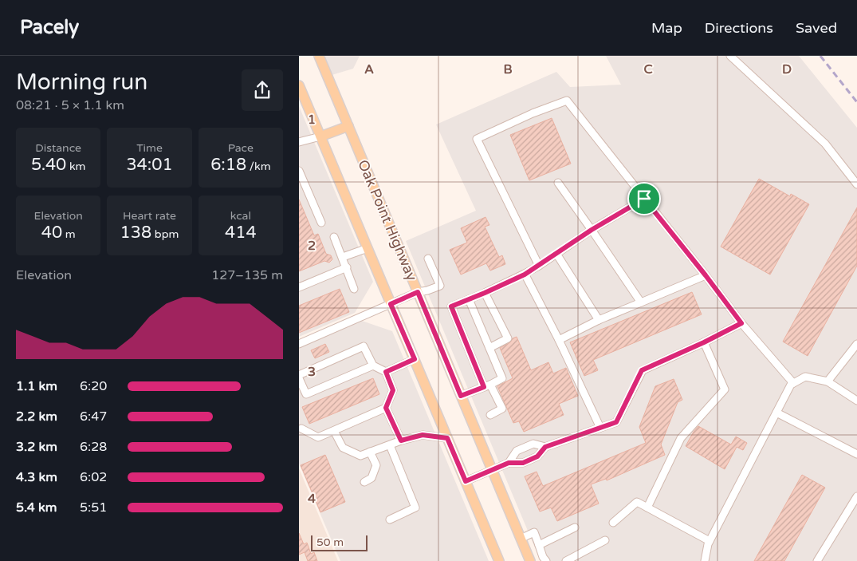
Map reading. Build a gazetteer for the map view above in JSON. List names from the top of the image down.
{
  "streets": {
    "main road": ["Oak Point Highway"]
  },
  "scale_bar": "50 m",
  "page": {
    "header": "Pacely",
    "nav": ["Map", "Directions", "Saved"],
    "heading": ["Morning run", "08:21 · 5 × 1.1 km"],
    "stats": [
      ["Distance", "5.40 km"],
      ["Time", "34:01"],
      ["Pace", "6:18 /km"],
      ["Elevation", "40 m"],
      ["Heart rate", "138 bpm"],
      ["kcal", "414"]
    ],
    "chart": ["Elevation", "127–135 m"],
    "list": [
      {
        "name": "1.1 km",
        "note": "6:20"
      },
      {
        "name": "2.2 km",
        "note": "6:47"
      },
      {
        "name": "3.2 km",
        "note": "6:28"
      },
      {
        "name": "4.3 km",
        "note": "6:02"
      },
      {
        "name": "5.4 km",
        "note": "5:51"
      }
    ],
    "scale": "50 m"
  },
  "grid": {
    "columns": [
      "A",
      "B",
      "C",
      "D"
    ],
    "rows": [
      "1",
      "2",
      "3",
      "4"
    ]
  }
}
